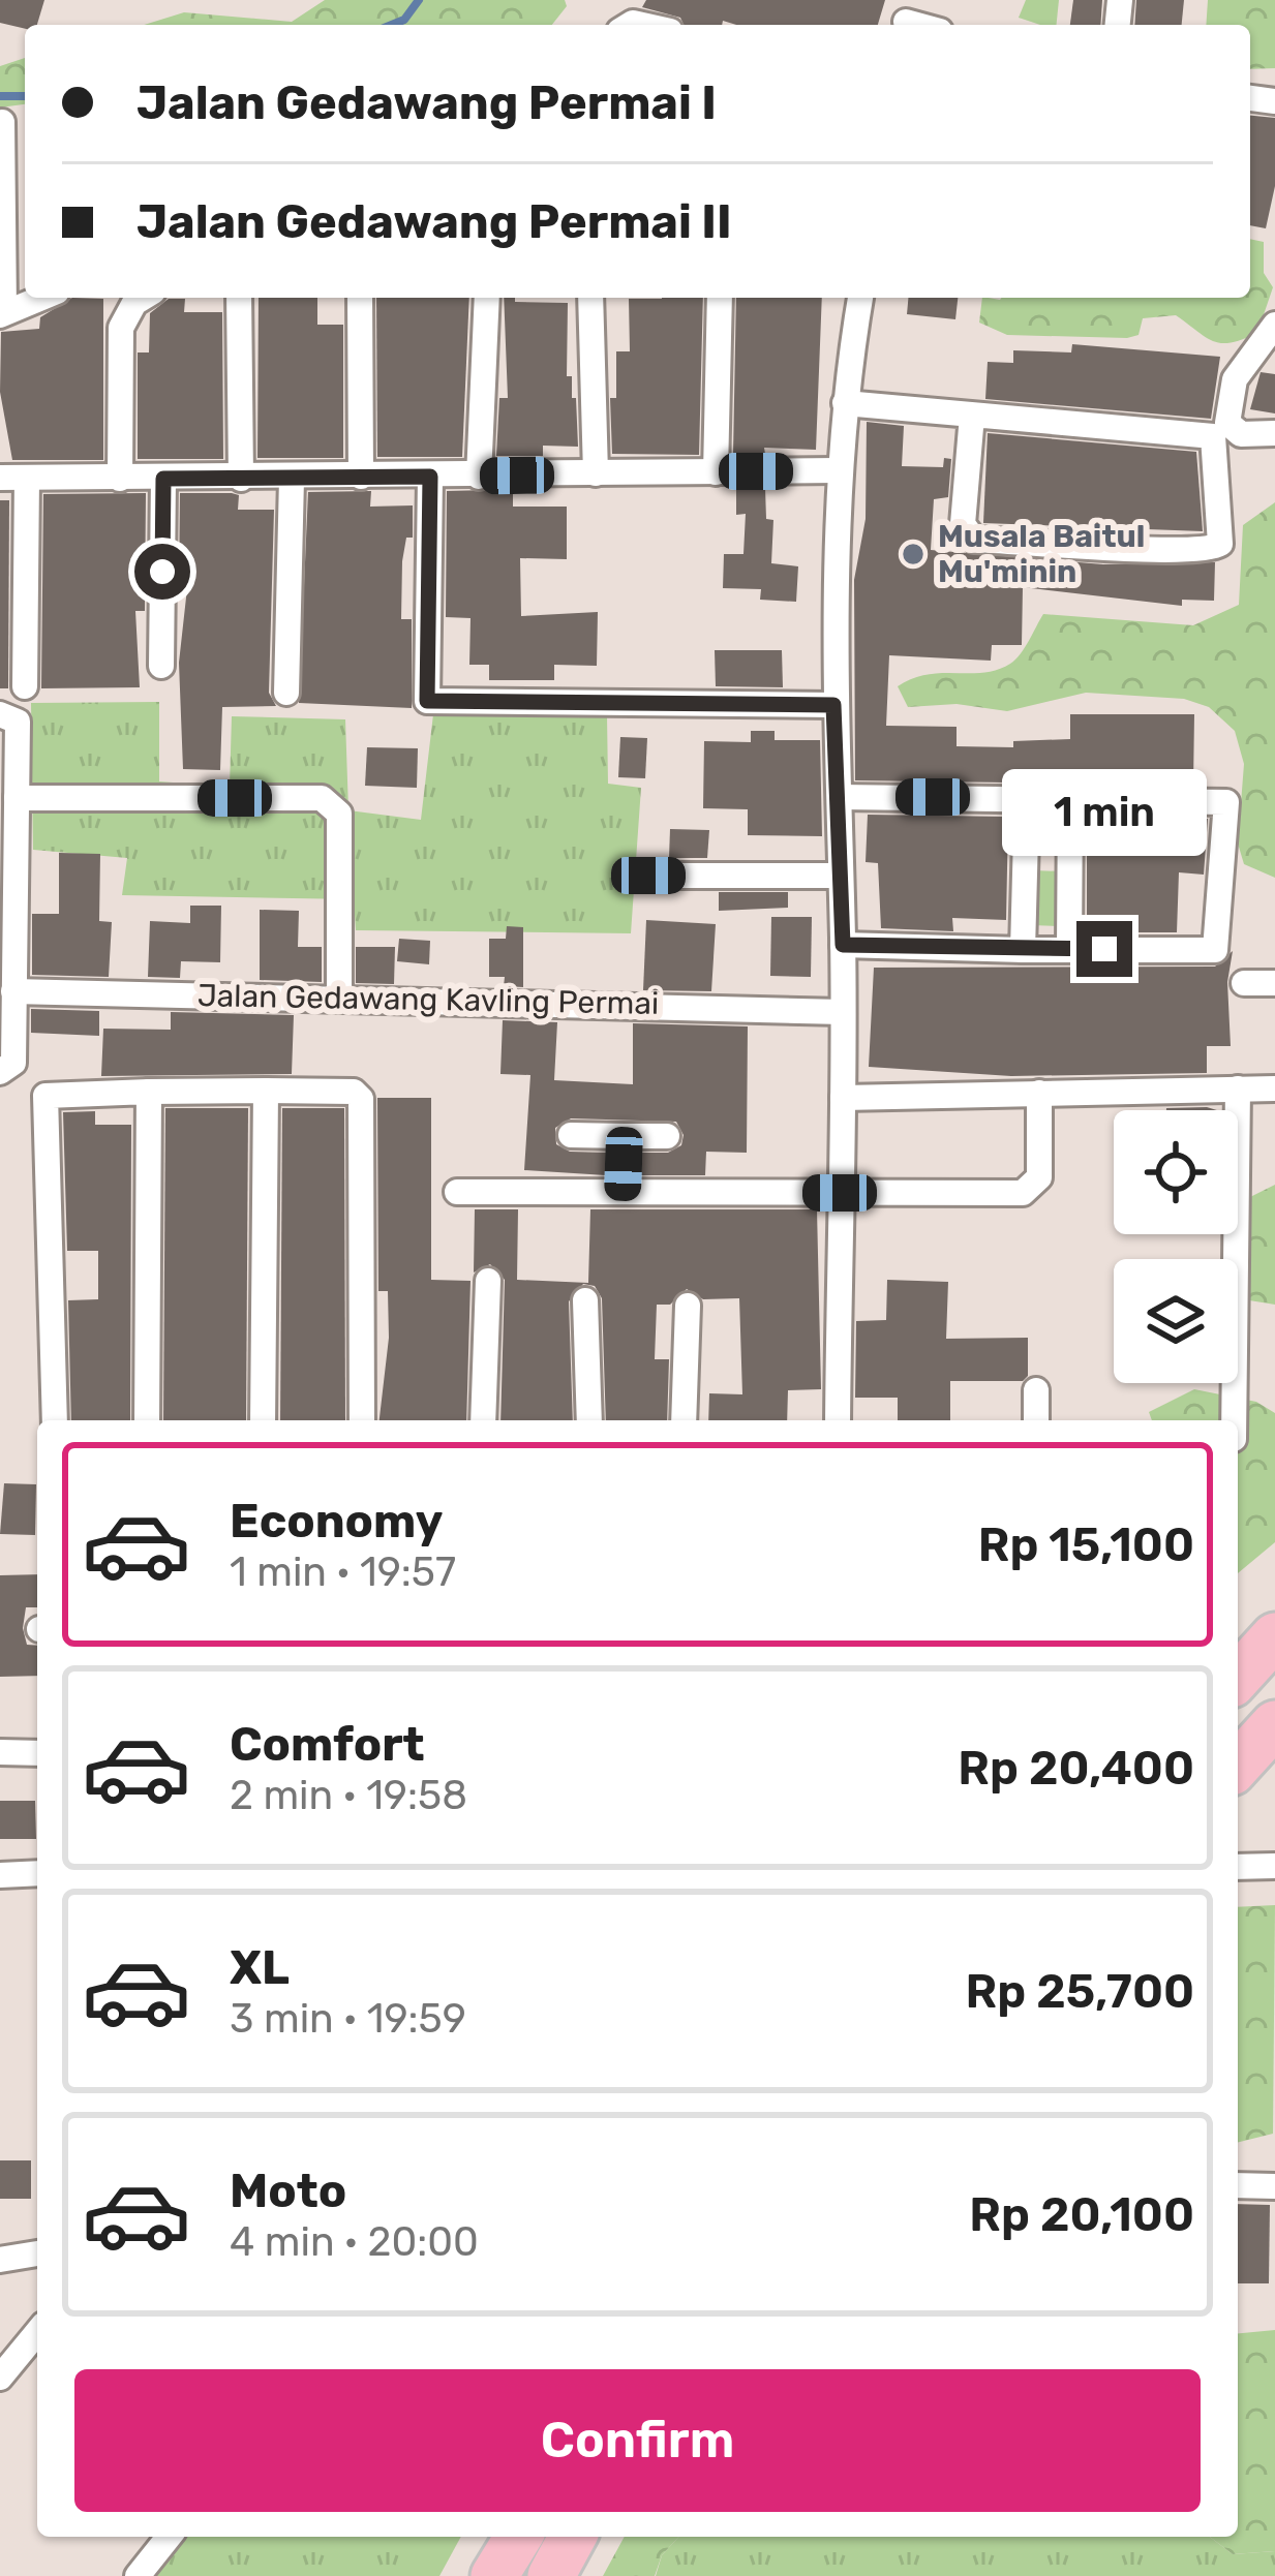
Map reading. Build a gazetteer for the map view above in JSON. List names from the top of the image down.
{
  "streets": {
    "street": ["Jalan Gedawang Kavling Permai"]
  },
  "places": ["Musala Baitul Mu'minin"],
  "page": {
    "banner": ["Jalan Gedawang Permai I", "Jalan Gedawang Permai II"],
    "bubble": "1 min",
    "list": [
      {
        "name": "Economy",
        "note": "1 min · 19:57",
        "value": "Rp 15,100"
      },
      {
        "name": "Comfort",
        "note": "2 min · 19:58",
        "value": "Rp 20,400"
      },
      {
        "name": "XL",
        "note": "3 min · 19:59",
        "value": "Rp 25,700"
      },
      {
        "name": "Moto",
        "note": "4 min · 20:00",
        "value": "Rp 20,100"
      }
    ],
    "buttons": "Confirm"
  }
}
